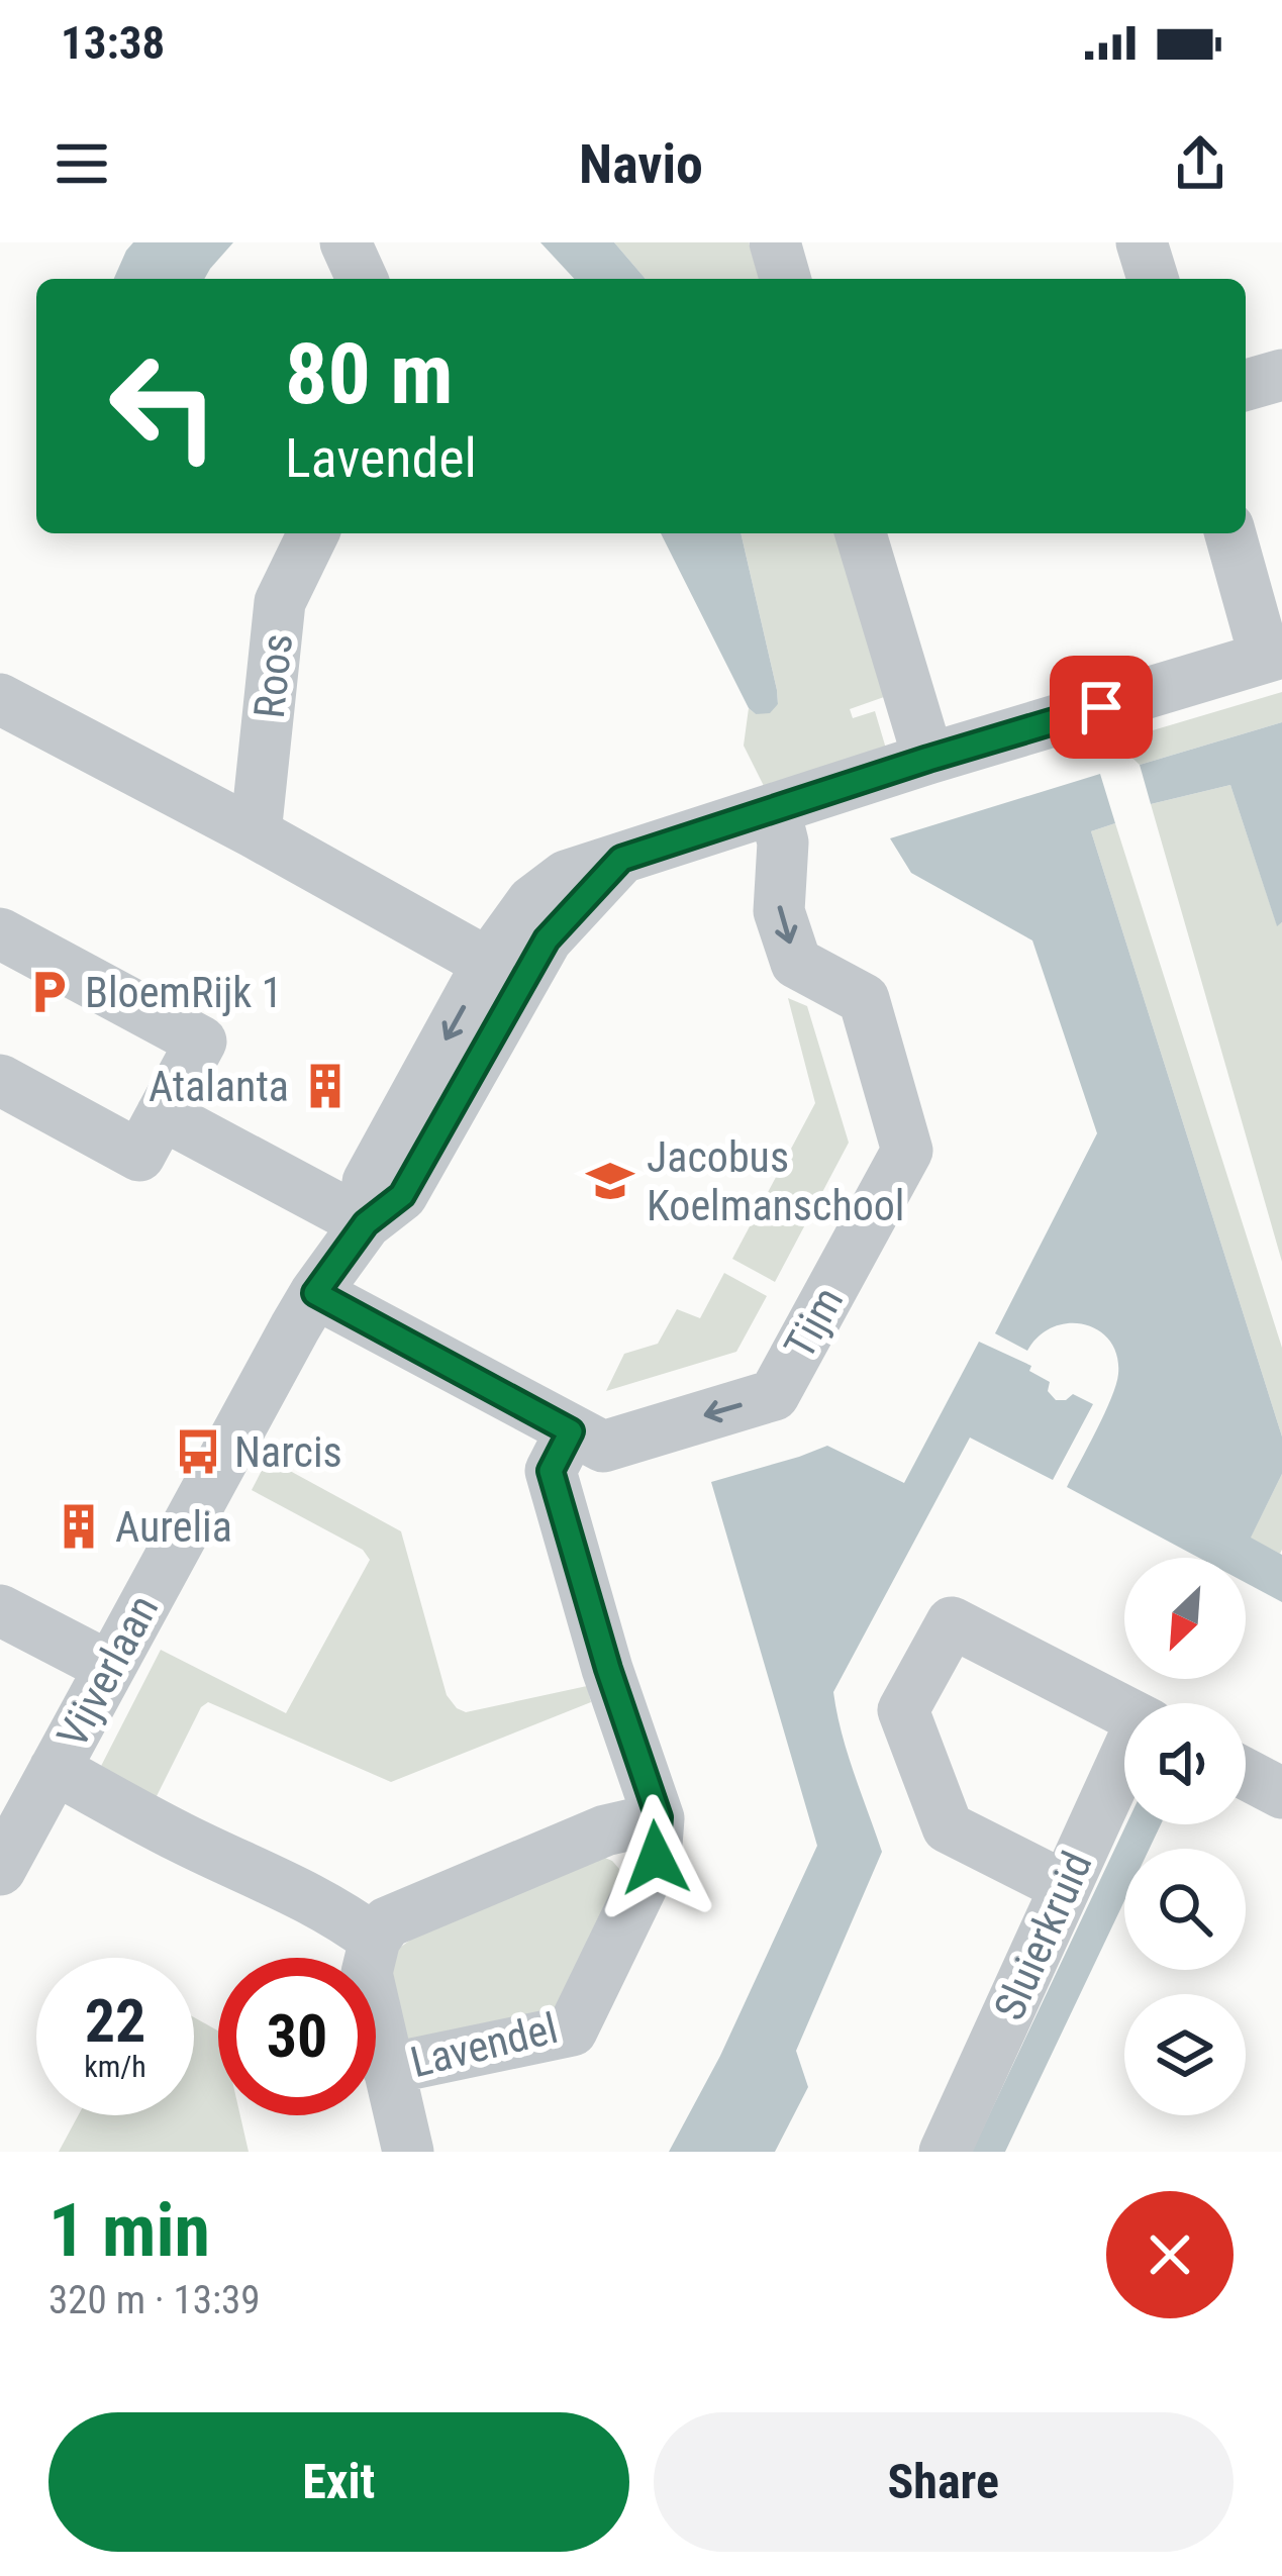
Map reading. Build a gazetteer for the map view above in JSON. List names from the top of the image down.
{
  "streets": {
    "street": [
      "Roos",
      "Tijm",
      "Vijverlaan",
      "Sluierkruid",
      "Lavendel"
    ]
  },
  "crossings": [
    ["Tijm", "Vijverlaan"]
  ],
  "places": {
    "parking": ["BloemRijk 1"],
    "building": ["Atalanta", "Aurelia"],
    "school or university": ["Jacobus Koelmanschool"],
    "bus stop": ["Narcis"]
  },
  "north": "bottom left",
  "page": {
    "status": "13:38",
    "header": "Navio",
    "turn": ["80 m", "Lavendel"],
    "speed": "22 km/h",
    "limit": "30",
    "heading": ["1 min", "320 m · 13:39"],
    "buttons": ["Exit", "Share"]
  }
}
